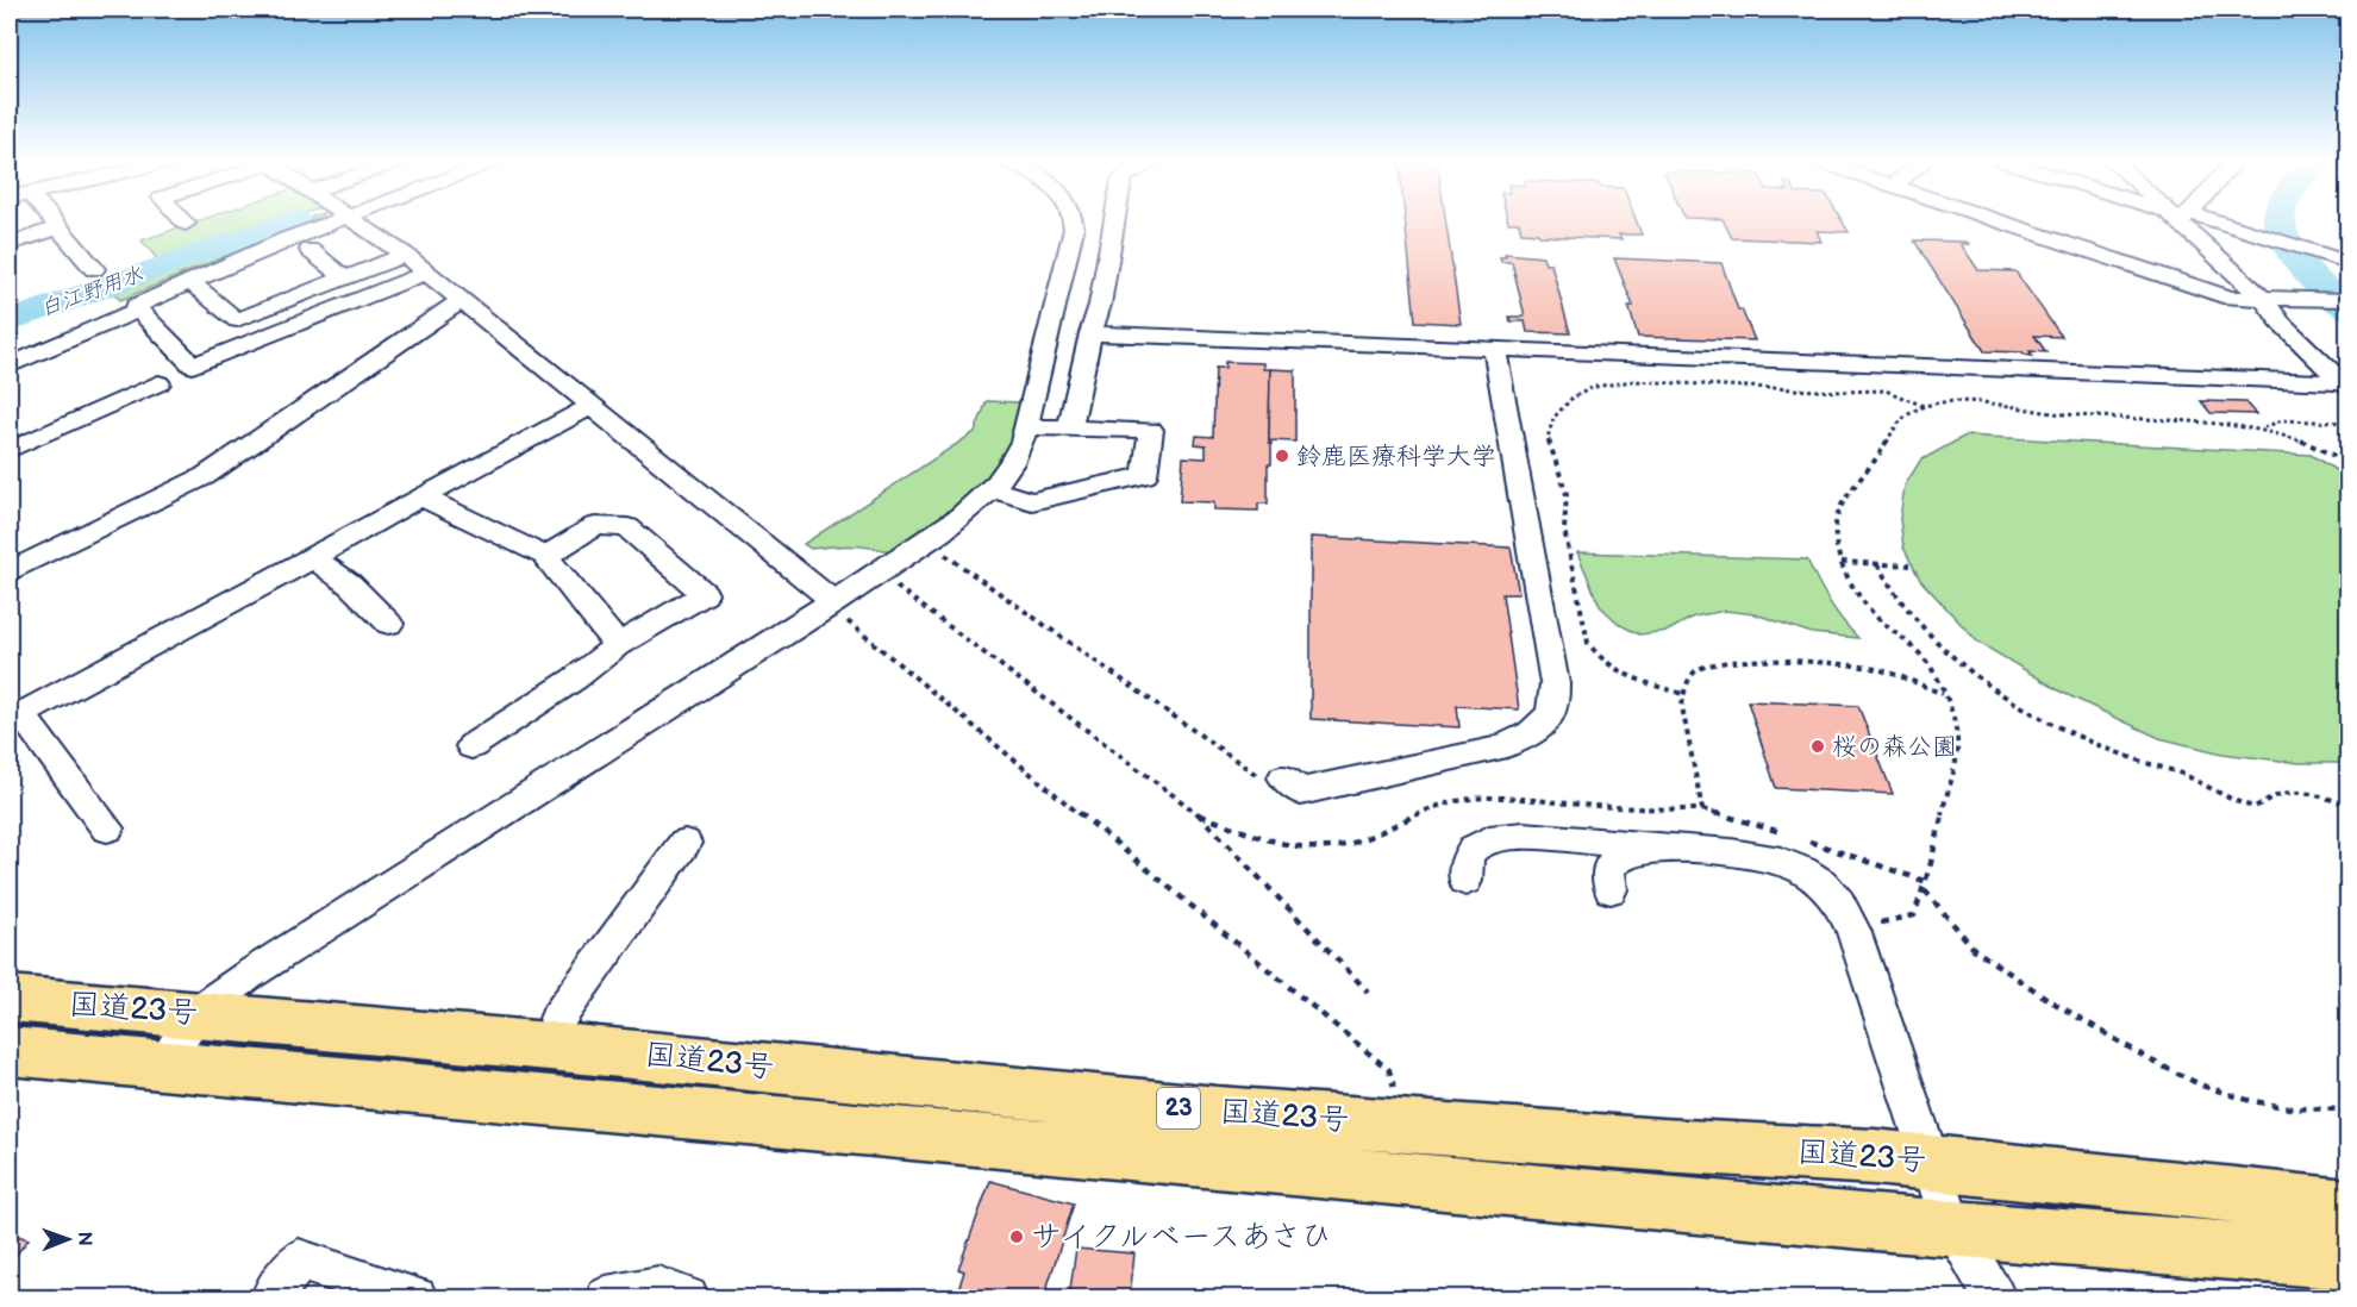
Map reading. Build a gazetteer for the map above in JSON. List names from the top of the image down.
{
  "streets": {
    "highway": ["国道23号", "23"]
  },
  "water": ["白江野用水"],
  "places": ["鈴鹿医療科学大学", "桜の森公園", "サイクルベースあさひ"],
  "north": "right"
}
